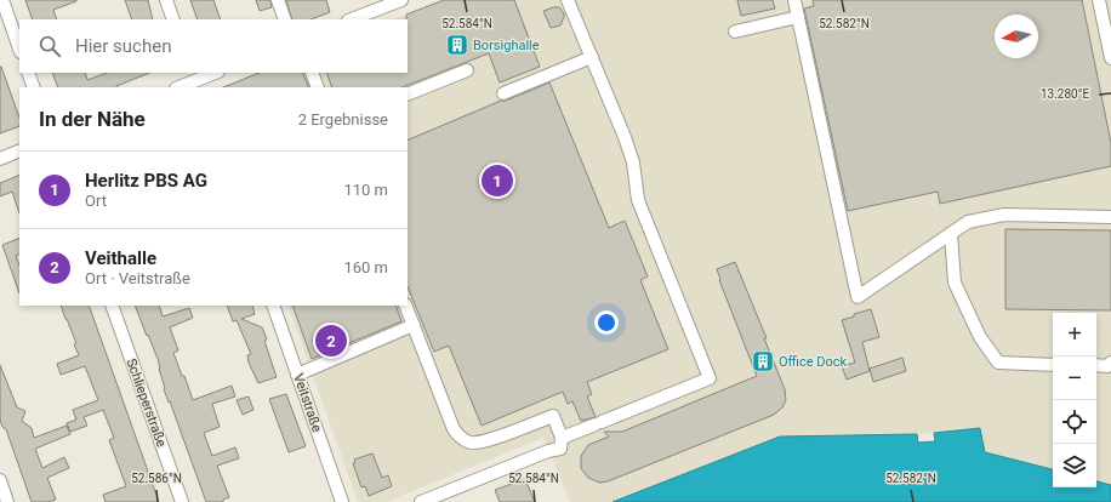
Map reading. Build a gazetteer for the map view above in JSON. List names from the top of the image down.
{
  "streets": {
    "street": ["Schlieperstraße", "Veitstraße"]
  },
  "places": {
    "building": ["Borsighalle", "Office Dock"]
  },
  "north": "left",
  "page": {
    "search": "Hier suchen",
    "heading": ["In der Nähe", "2 Ergebnisse"],
    "list": [
      {
        "mark": "1",
        "name": "Herlitz PBS AG",
        "note": "Ort",
        "value": "110 m"
      },
      {
        "mark": "2",
        "name": "Veithalle",
        "note": "Ort · Veitstraße",
        "value": "160 m"
      }
    ],
    "pins": ["1", "2"],
    "map_buttons": ["+", "−"]
  },
  "coordinates": [
    "52.584°N",
    "52.582°N",
    "13.280°E",
    "52.586°N"
  ]
}
